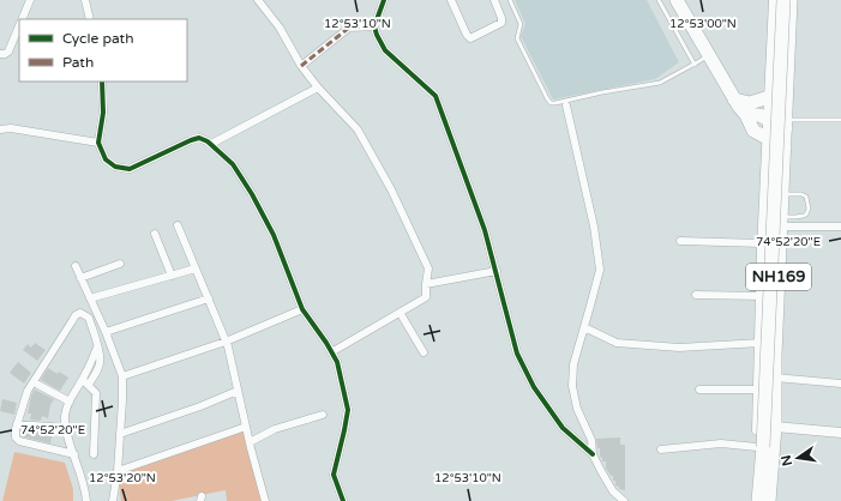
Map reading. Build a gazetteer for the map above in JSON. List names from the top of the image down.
{
  "streets": {
    "highway": ["NH169"]
  },
  "legend": ["Cycle path", "Path"],
  "north": "left",
  "coordinates": [
    "12°53'10\"N",
    "12°53'00\"N",
    "74°52'20\"E",
    "12°53'20\"N"
  ]
}
